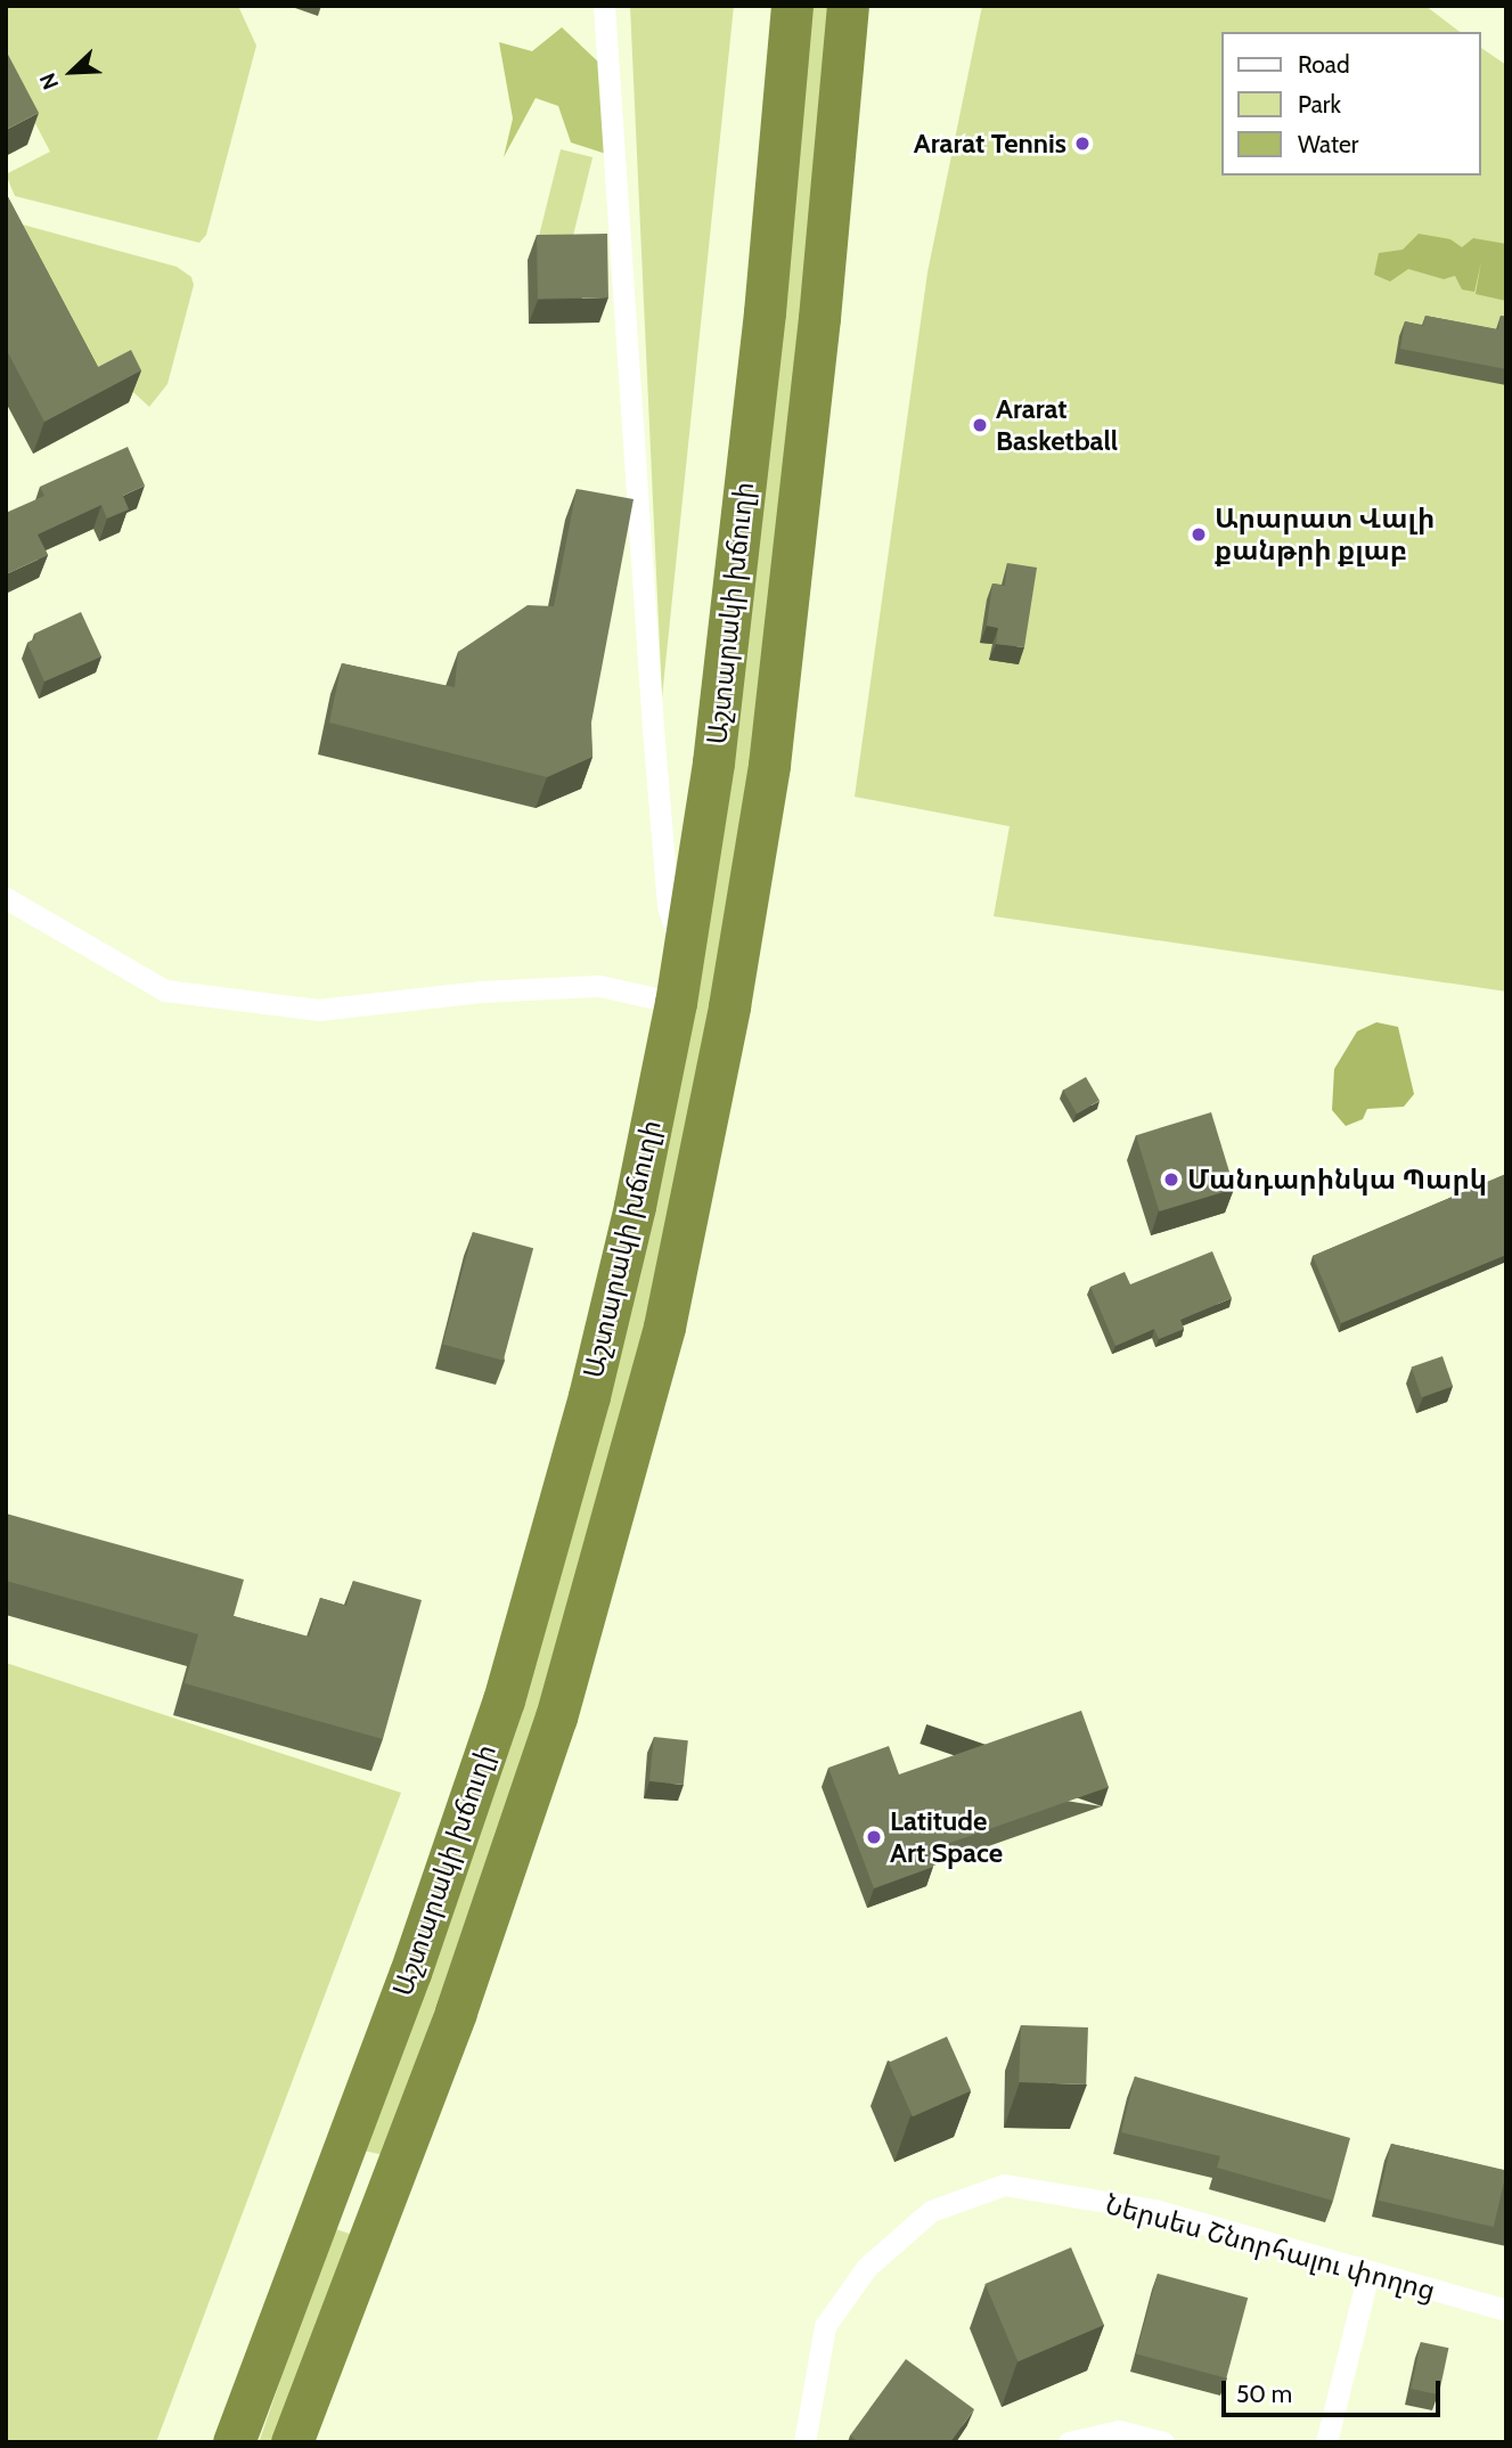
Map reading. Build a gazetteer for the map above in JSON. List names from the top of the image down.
{
  "streets": {
    "highway": ["Աշտարակի խճուղի"],
    "street": ["Ներսես Շնորհալու փողոց"]
  },
  "places": [
    "Ararat Tennis",
    "Ararat Basketball",
    "Արարատ Վալի քանթրի քլաբ",
    "Մանդարինկա Պարկ",
    "Latitude Art Space"
  ],
  "legend": ["Road", "Park", "Water"],
  "scale_bar": "50 m",
  "north": "bottom left"
}
